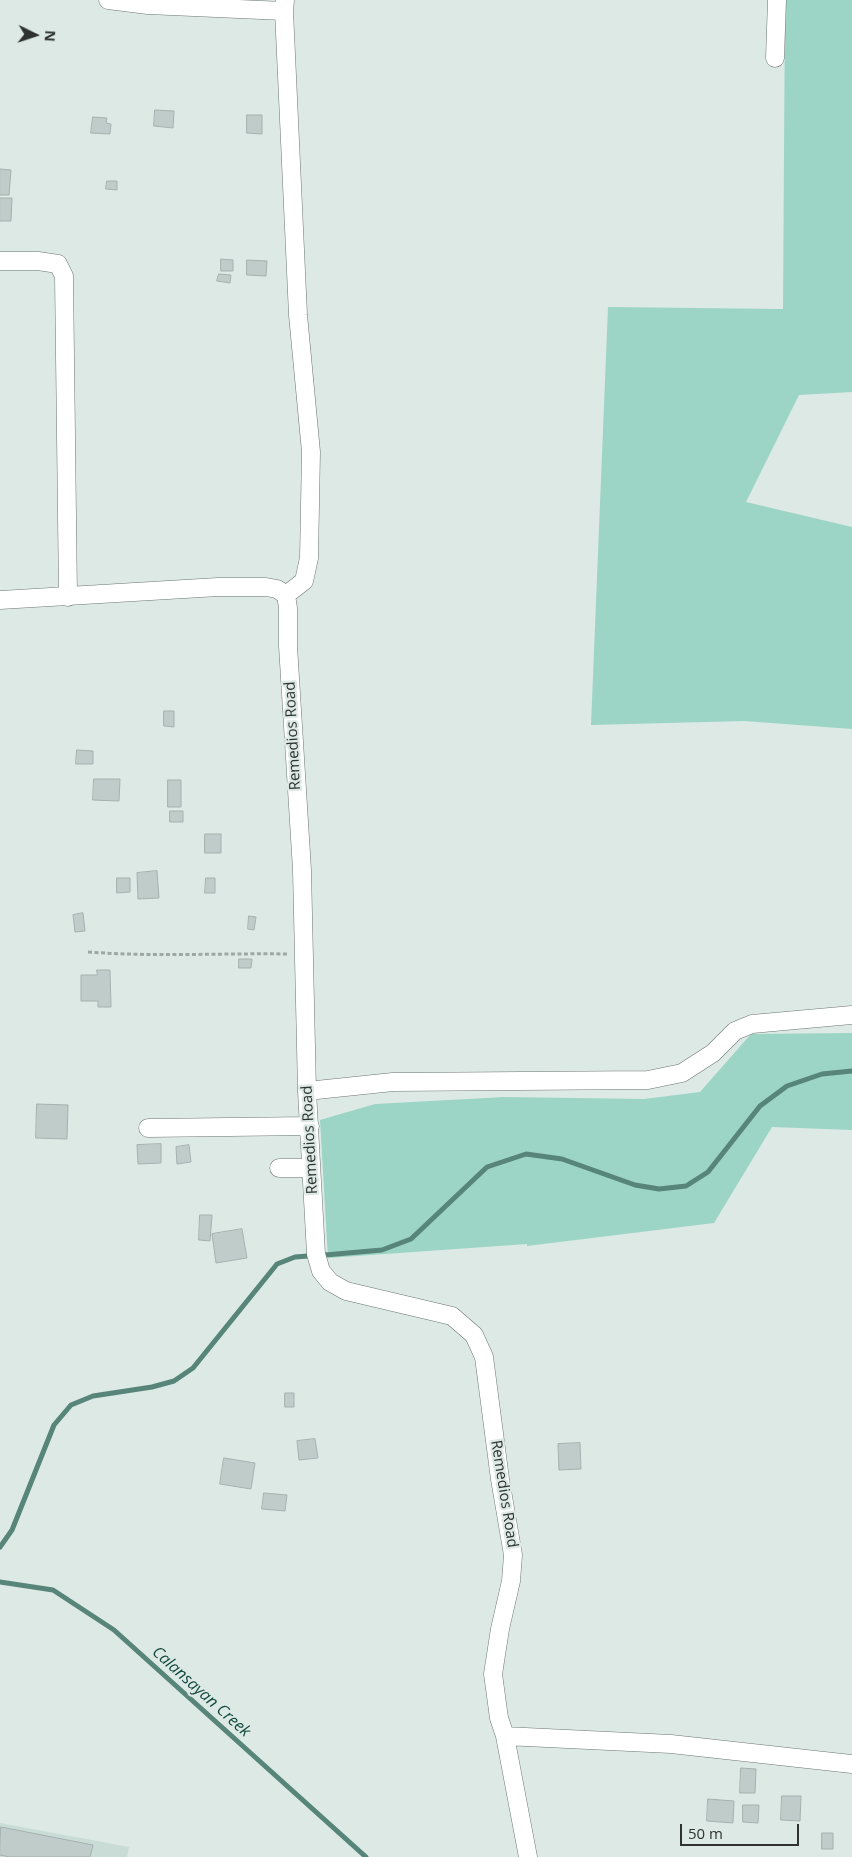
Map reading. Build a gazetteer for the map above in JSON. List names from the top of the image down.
{
  "streets": {
    "street": ["Remedios Road"]
  },
  "water": ["Calansayan Creek"],
  "scale_bar": "50 m",
  "north": "right"
}
